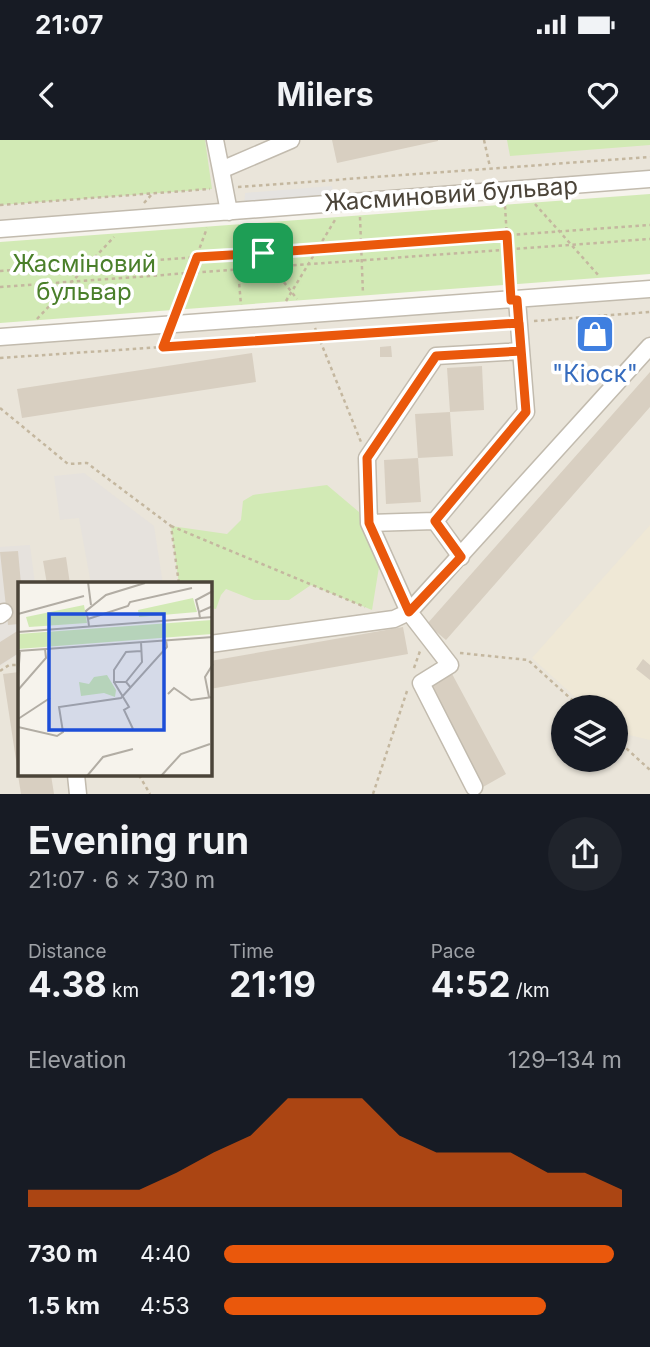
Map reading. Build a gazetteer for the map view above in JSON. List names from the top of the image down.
{
  "streets": {
    "street": ["Жасминовий бульвар"]
  },
  "parks": ["Жасміновий бульвар"],
  "places": {
    "shop": ["\"Кіоск\""]
  },
  "page": {
    "status": "21:07",
    "header": "Milers",
    "heading": ["Evening run", "21:07 · 6 × 730 m"],
    "stats": [
      ["Distance", "4.38 km"],
      ["Time", "21:19"],
      ["Pace", "4:52 /km"]
    ],
    "chart": ["Elevation", "129–134 m"],
    "list": [
      {
        "name": "730 m",
        "note": "4:40"
      },
      {
        "name": "1.5 km",
        "note": "4:53"
      }
    ]
  }
}
